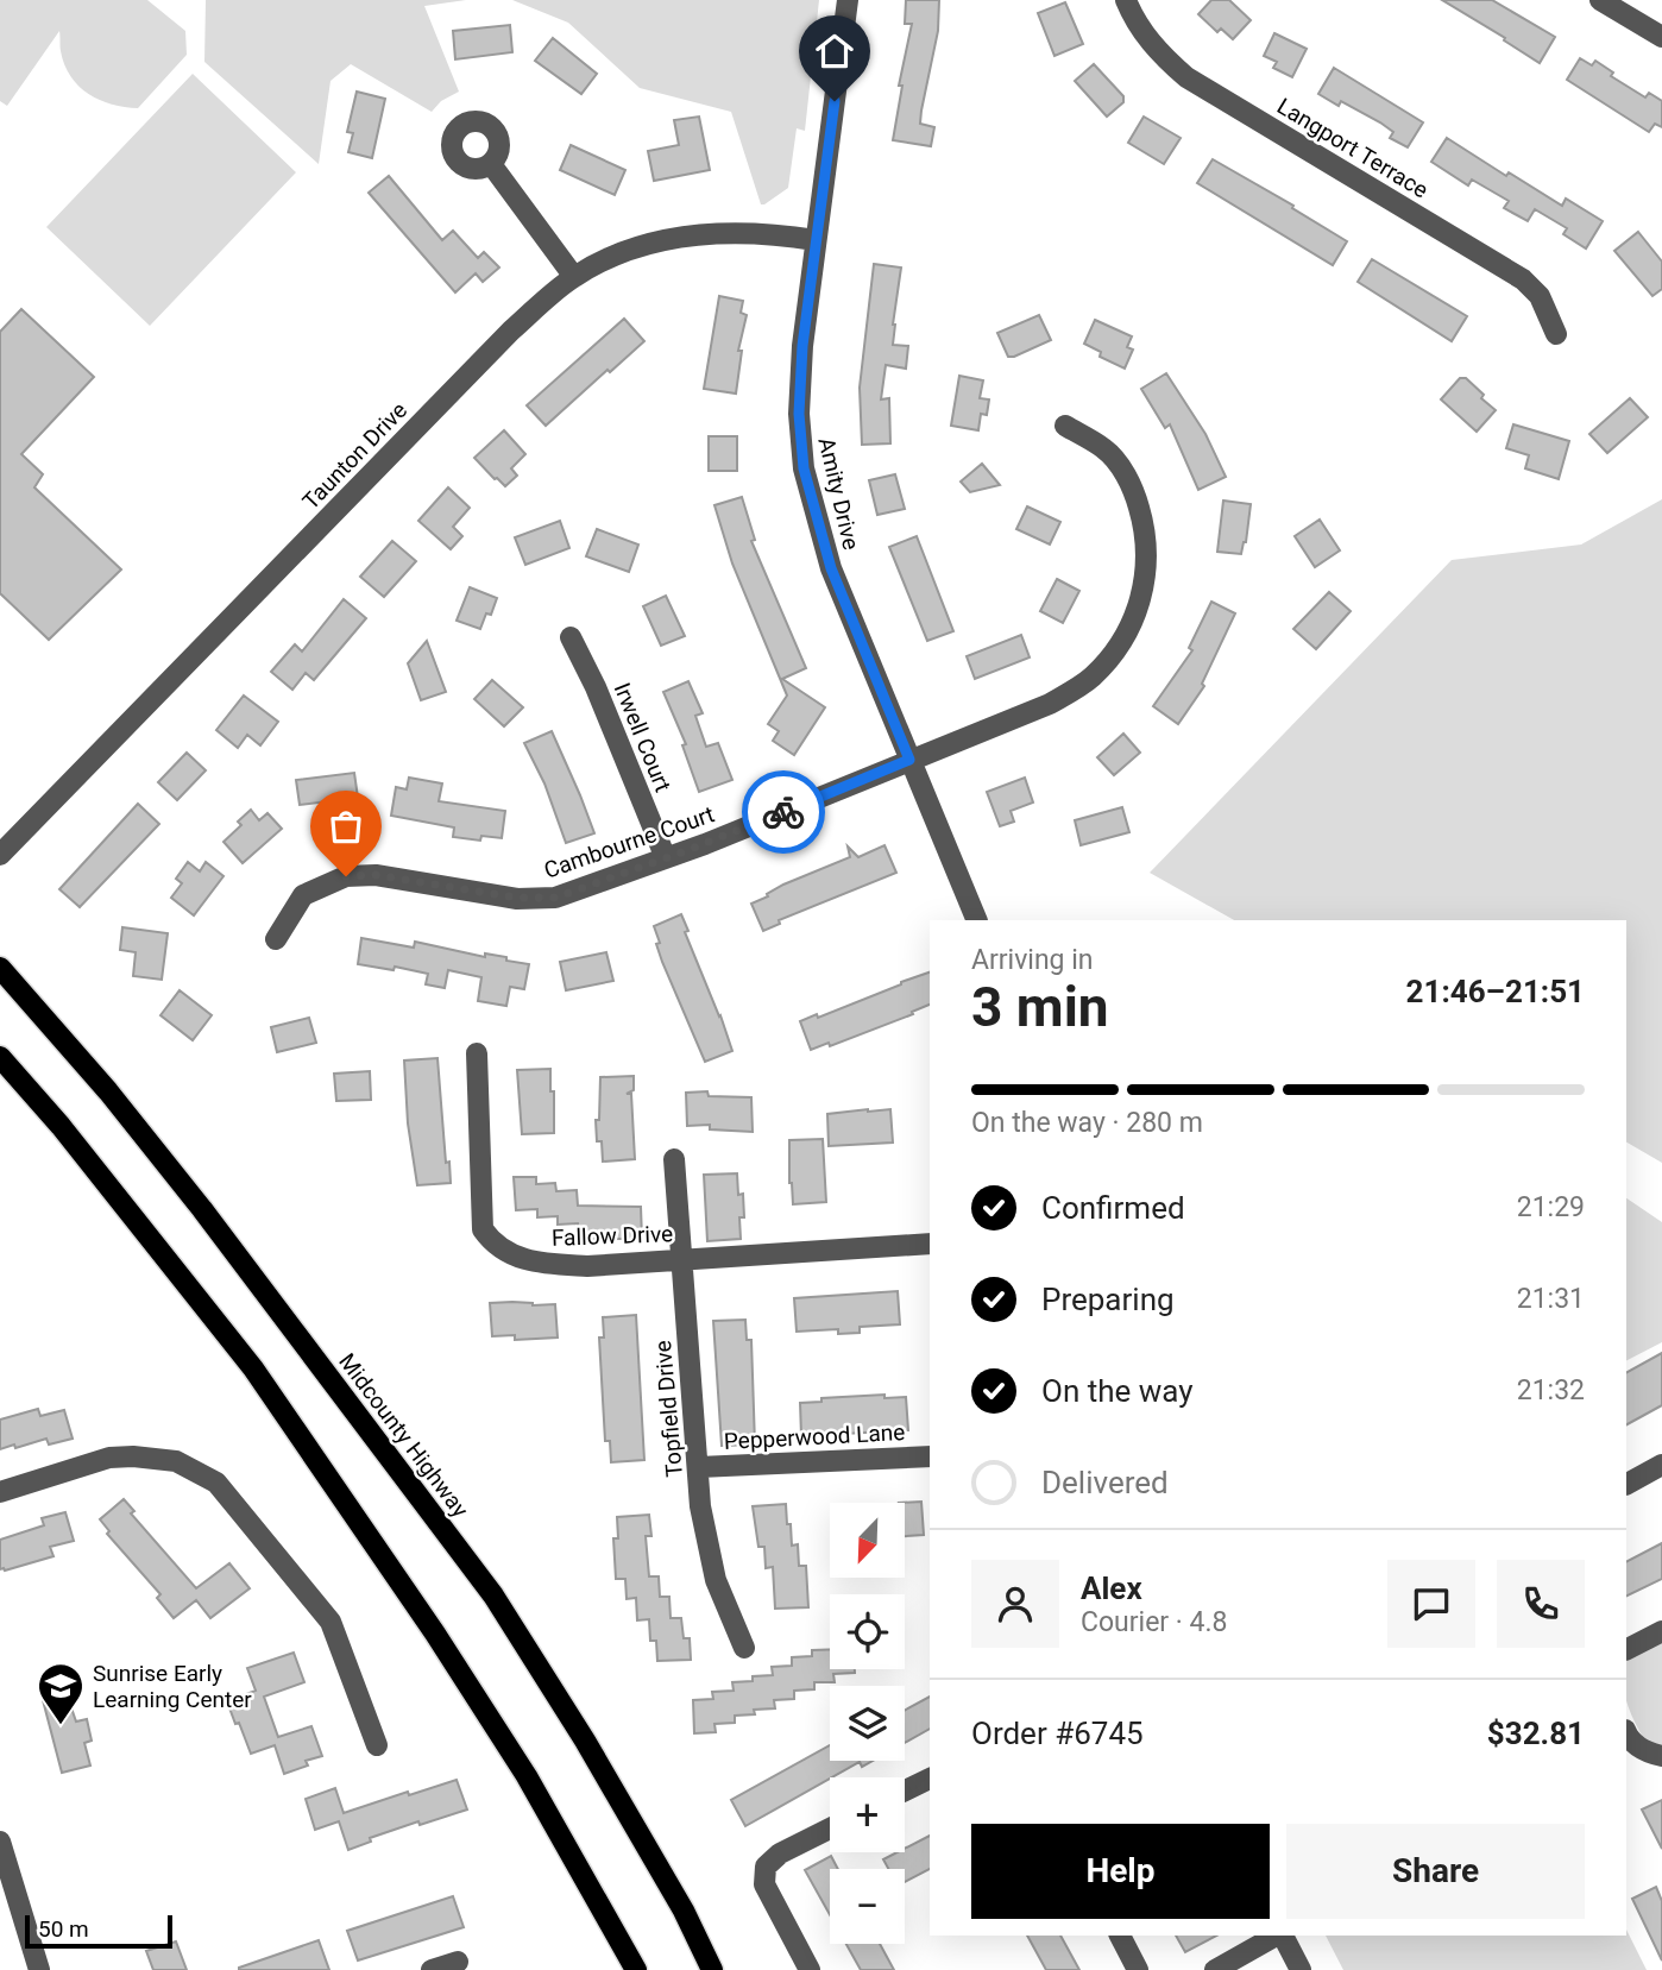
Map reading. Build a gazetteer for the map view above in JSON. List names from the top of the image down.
{
  "streets": {
    "main road": ["Midcounty Highway"],
    "street": [
      "Langport Terrace",
      "Taunton Drive",
      "Amity Drive",
      "Irwell Court",
      "Cambourne Court",
      "Fallow Drive",
      "Topfield Drive",
      "Pepperwood Lane"
    ]
  },
  "crossings": [
    ["Taunton Drive", "Amity Drive"],
    ["Amity Drive", "Cambourne Court"],
    ["Irwell Court", "Cambourne Court"],
    ["Fallow Drive", "Topfield Drive"],
    ["Topfield Drive", "Pepperwood Lane"]
  ],
  "places": {
    "school or university": ["Sunrise Early Learning Center"]
  },
  "scale_bar": "50 m",
  "north": "bottom left",
  "page": {
    "heading": ["3 min", "Arriving in", "21:46–21:51"],
    "panel": [
      "Alex",
      "Courier · 4.8",
      "Order #6745",
      "$32.81"
    ],
    "bar": "On the way · 280 m",
    "list": [
      ["Confirmed", "21:29"],
      ["Preparing", "21:31"],
      ["On the way", "21:32"],
      "Delivered"
    ],
    "map_buttons": ["+", "−"],
    "buttons": ["Help", "Share"],
    "scale": "50 m"
  }
}
